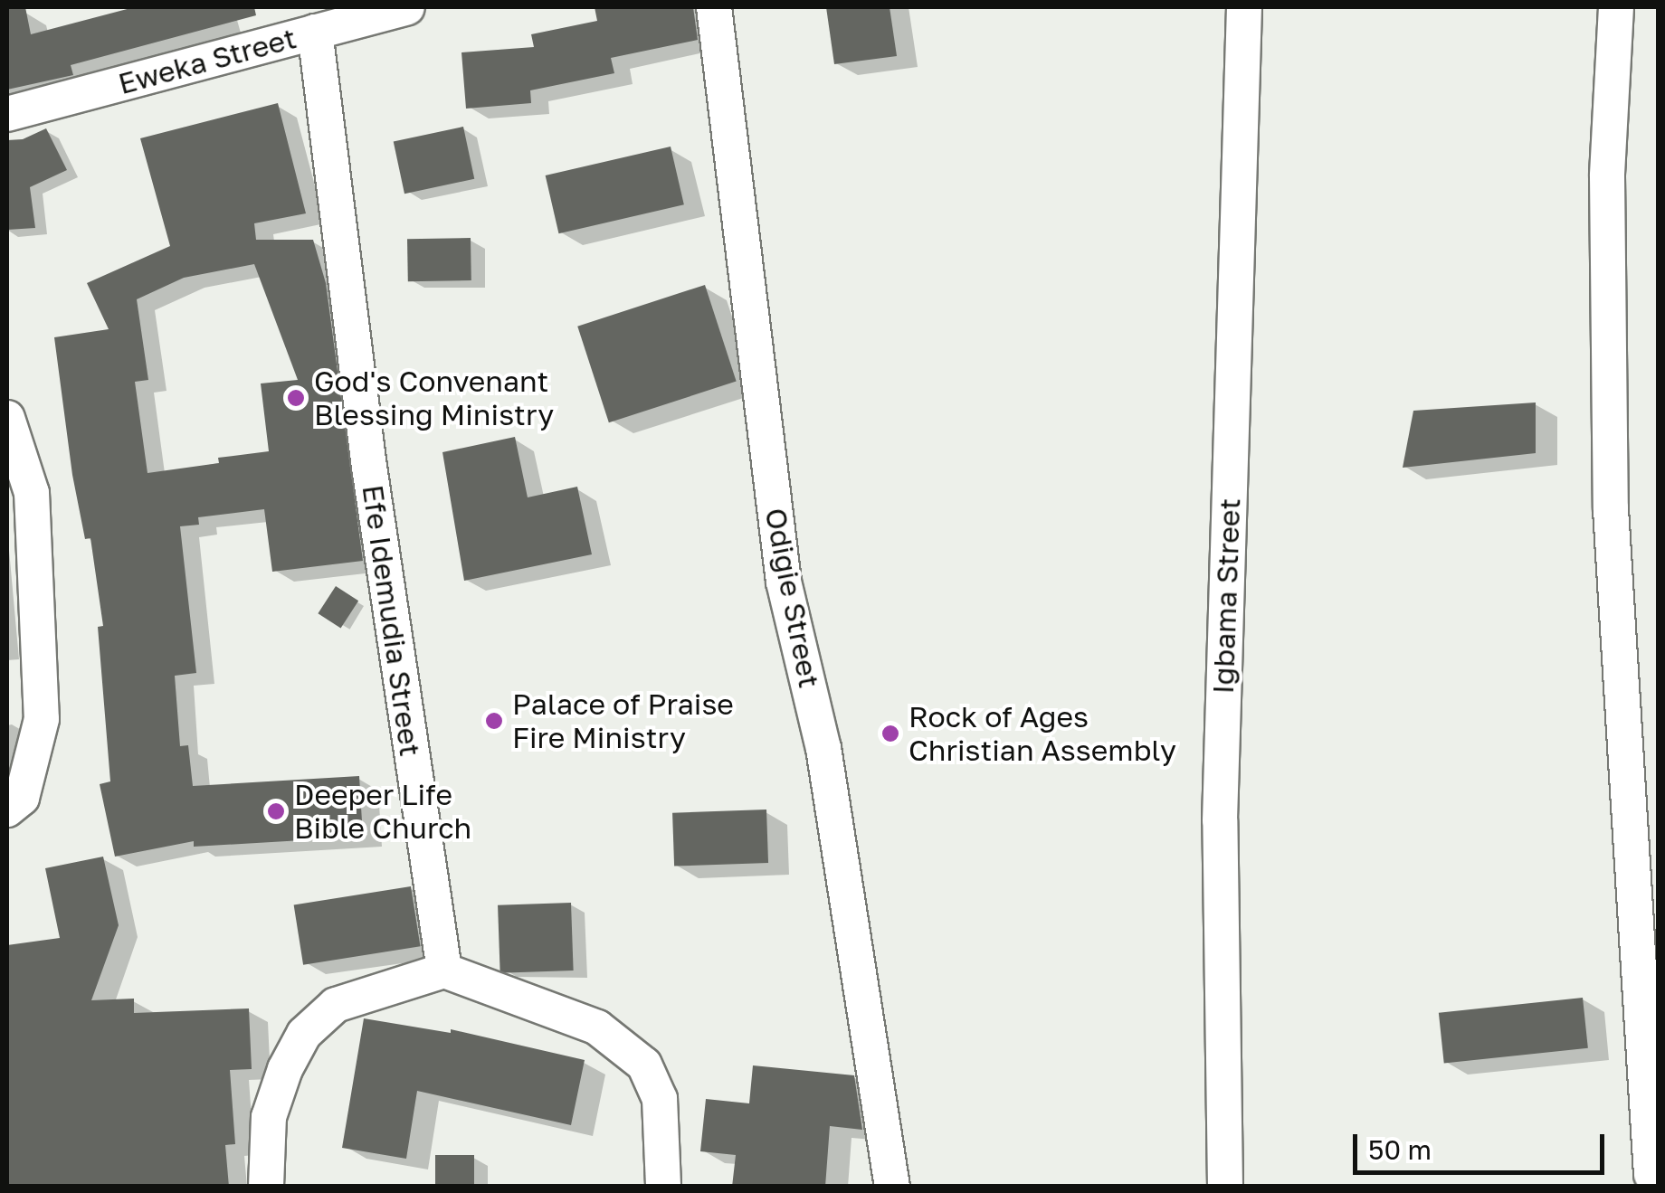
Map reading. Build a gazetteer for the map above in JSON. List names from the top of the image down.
{
  "streets": {
    "street": [
      "Eweka Street",
      "Igbama Street",
      "Odigie Street",
      "Efe Idemudia Street"
    ]
  },
  "crossings": [
    ["Eweka Street", "Efe Idemudia Street"]
  ],
  "places": [
    "God's Convenant Blessing Ministry",
    "Palace of Praise Fire Ministry",
    "Rock of Ages Christian Assembly",
    "Deeper Life Bible Church"
  ],
  "scale_bar": "50 m"
}
